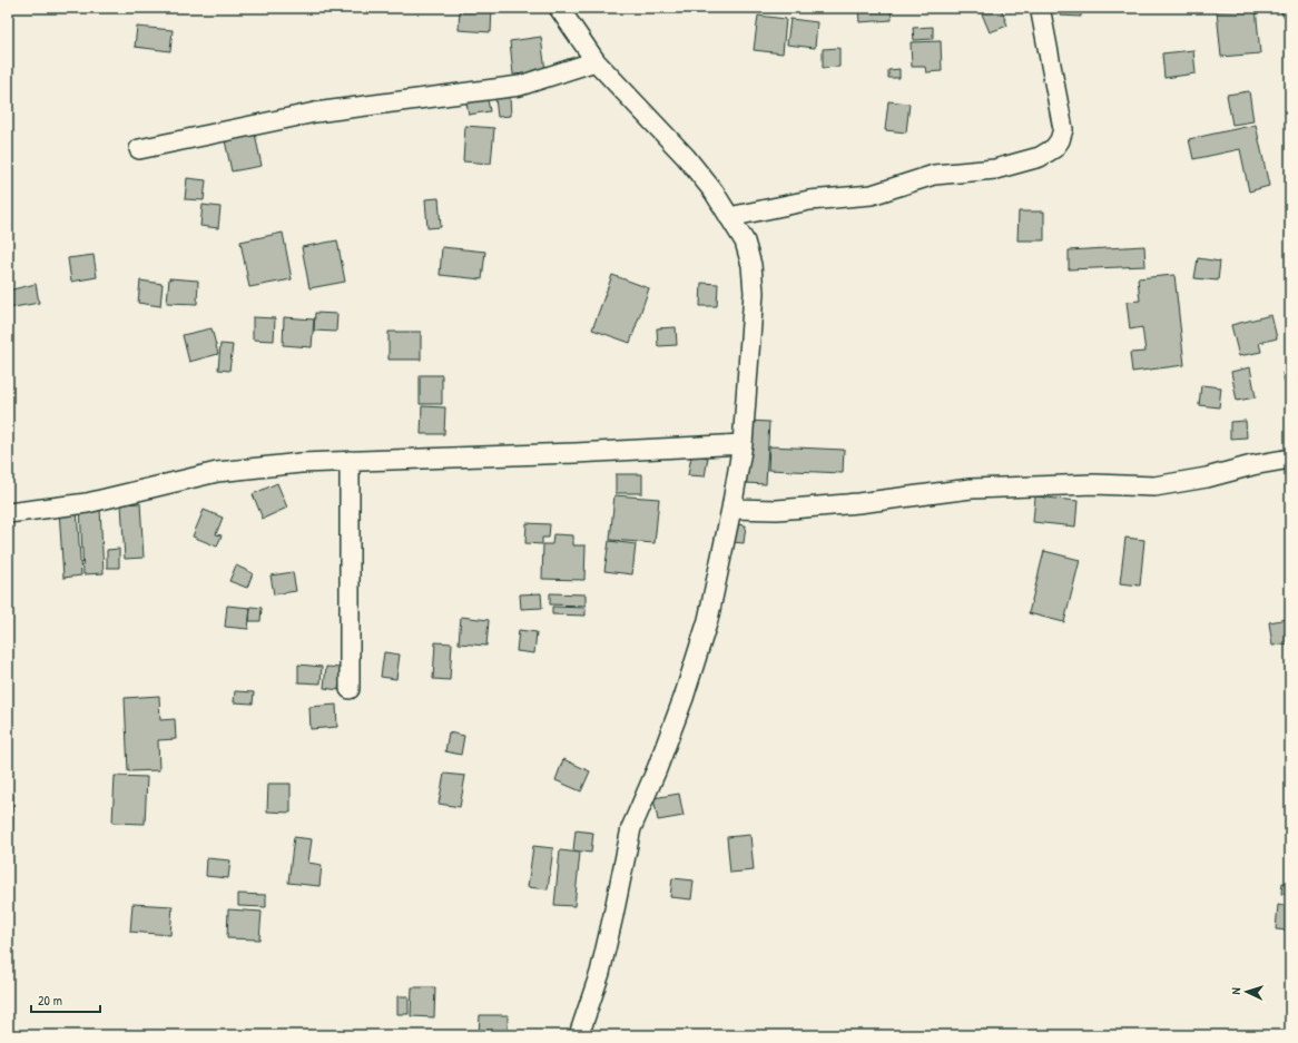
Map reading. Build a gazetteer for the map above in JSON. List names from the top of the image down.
{
  "scale_bar": "20 m",
  "north": "left"
}
